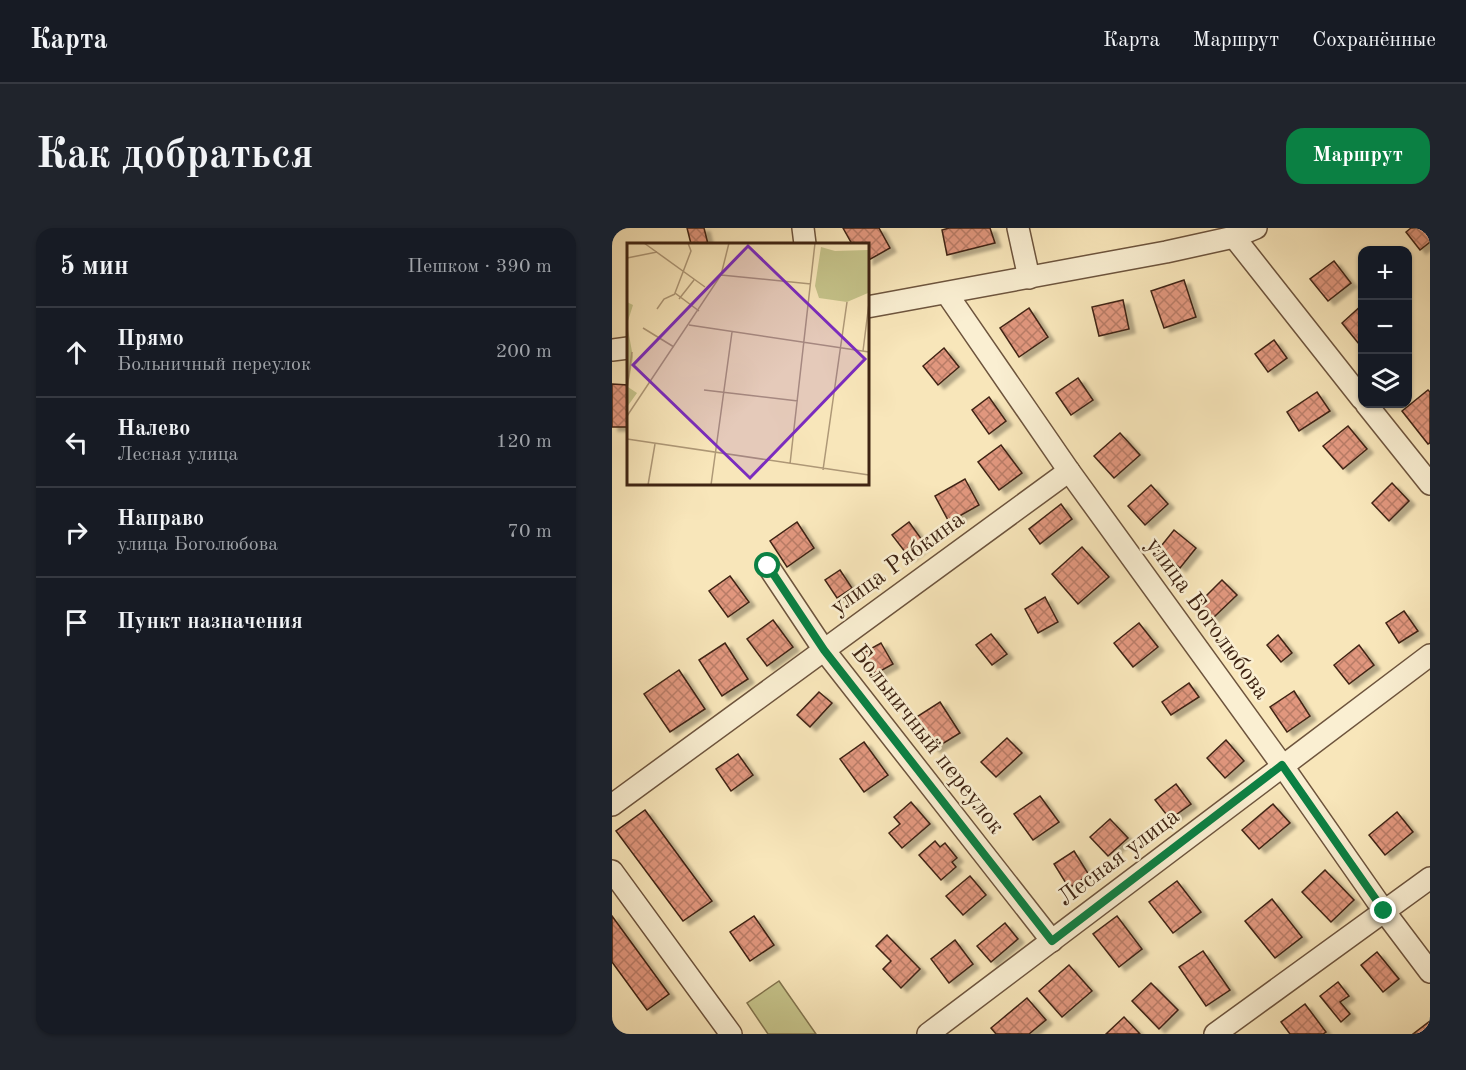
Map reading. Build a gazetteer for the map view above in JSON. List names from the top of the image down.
{
  "streets": {
    "street": [
      "улица Рябкина",
      "улица Боголюбова",
      "Больничный переулок",
      "Лесная улица"
    ]
  },
  "crossings": [
    ["улица Рябкина", "улица Боголюбова"],
    ["улица Рябкина", "Больничный переулок"],
    ["улица Боголюбова", "Лесная улица"],
    ["Больничный переулок", "Лесная улица"]
  ],
  "page": {
    "header": "Карта",
    "nav": ["Карта", "Маршрут", "Сохранённые"],
    "buttons": "Маршрут",
    "title": "Как добраться",
    "heading": ["5 мин", "Пешком · 390 m"],
    "map_buttons": ["+", "−"],
    "list": [
      ["Прямо", "Больничный переулок", "200 m"],
      ["Налево", "Лесная улица", "120 m"],
      ["Направо", "улица Боголюбова", "70 m"],
      "Пункт назначения"
    ]
  }
}
